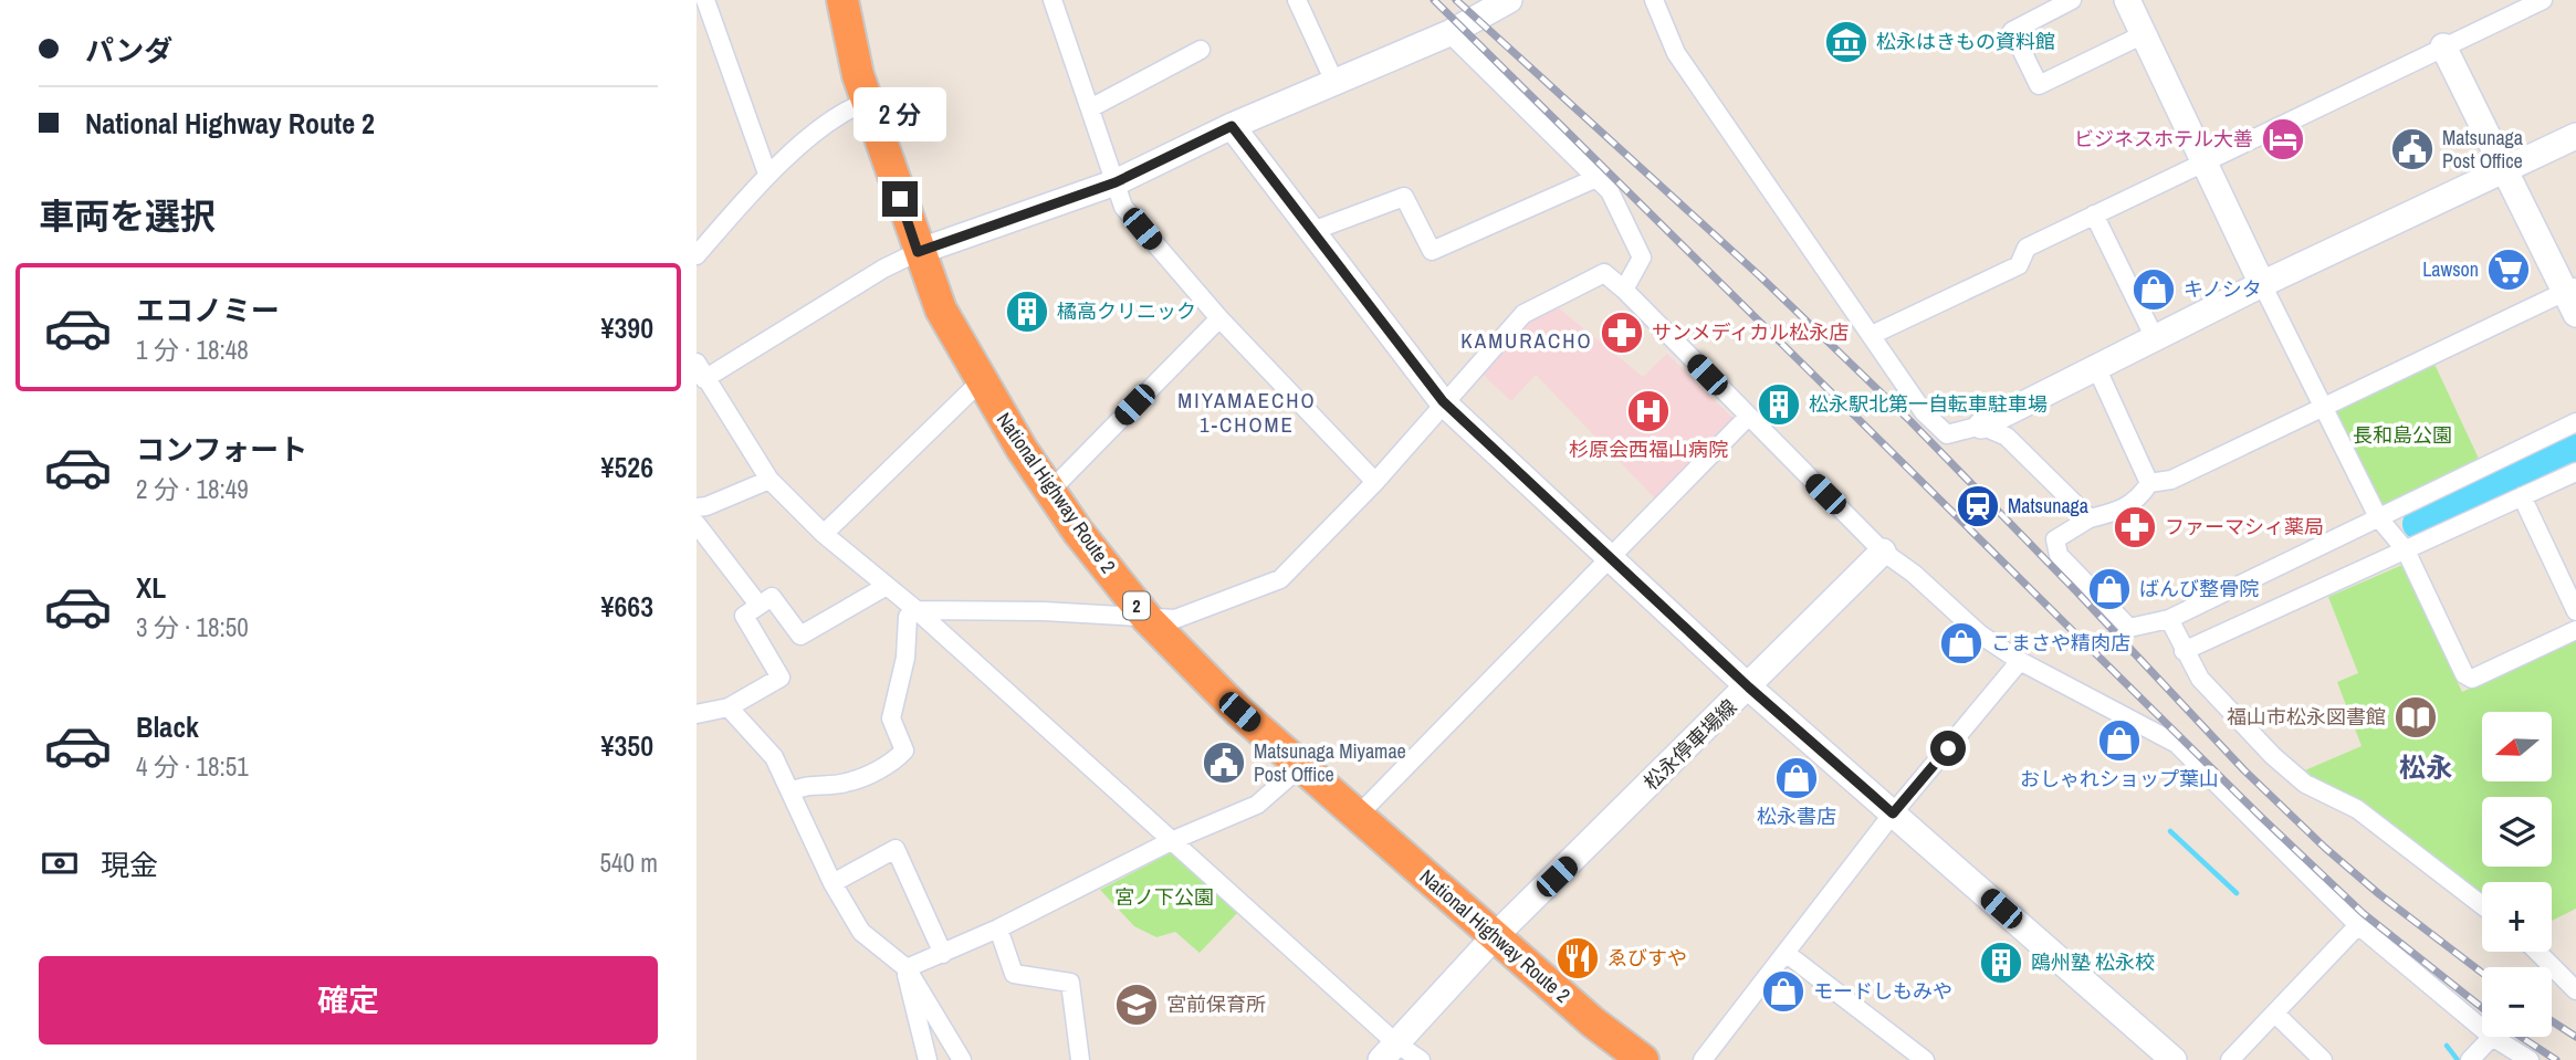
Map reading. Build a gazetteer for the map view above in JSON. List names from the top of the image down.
{
  "streets": {
    "highway": ["National Highway Route 2", "2"],
    "street": ["松永停車場線"]
  },
  "crossings": [
    ["National Highway Route 2", "松永停車場線"]
  ],
  "districts": ["KAMURACHO", "MIYAMAECHO 1-CHOME", "松永"],
  "parks": ["長和島公園", "宮ノ下公園"],
  "places": {
    "museum": ["松永はきもの資料館"],
    "hotel": ["ビジネスホテル大善"],
    "public building": ["Matsunaga Post Office", "Matsunaga Miyamae Post Office"],
    "supermarket": ["Lawson"],
    "shop": [
      "キノシタ",
      "ばんび整骨院",
      "こまさや精肉店",
      "おしゃれショップ葉山",
      "松永書店",
      "モードしもみや"
    ],
    "building": ["橘高クリニック", "松永駅北第一自転車駐車場", "鴎州塾 松永校"],
    "pharmacy": ["サンメディカル松永店", "ファーマシィ薬局"],
    "hospital": ["杉原会西福山病院"],
    "station": ["Matsunaga"],
    "library": ["福山市松永図書館"],
    "restaurant": ["ゑびすや"],
    "school or university": ["宮前保育所"]
  },
  "north": "left",
  "page": {
    "banner": ["パンダ", "National Highway Route 2"],
    "bubble": "2 分",
    "heading": "車両を選択",
    "list": [
      {
        "name": "エコノミー",
        "note": "1 分 · 18:48",
        "value": "¥390"
      },
      {
        "name": "コンフォート",
        "note": "2 分 · 18:49",
        "value": "¥526"
      },
      {
        "name": "XL",
        "note": "3 分 · 18:50",
        "value": "¥663"
      },
      {
        "name": "Black",
        "note": "4 分 · 18:51",
        "value": "¥350"
      }
    ],
    "map_buttons": ["+", "−"],
    "pay": ["現金", "540 m"],
    "buttons": "確定"
  }
}
